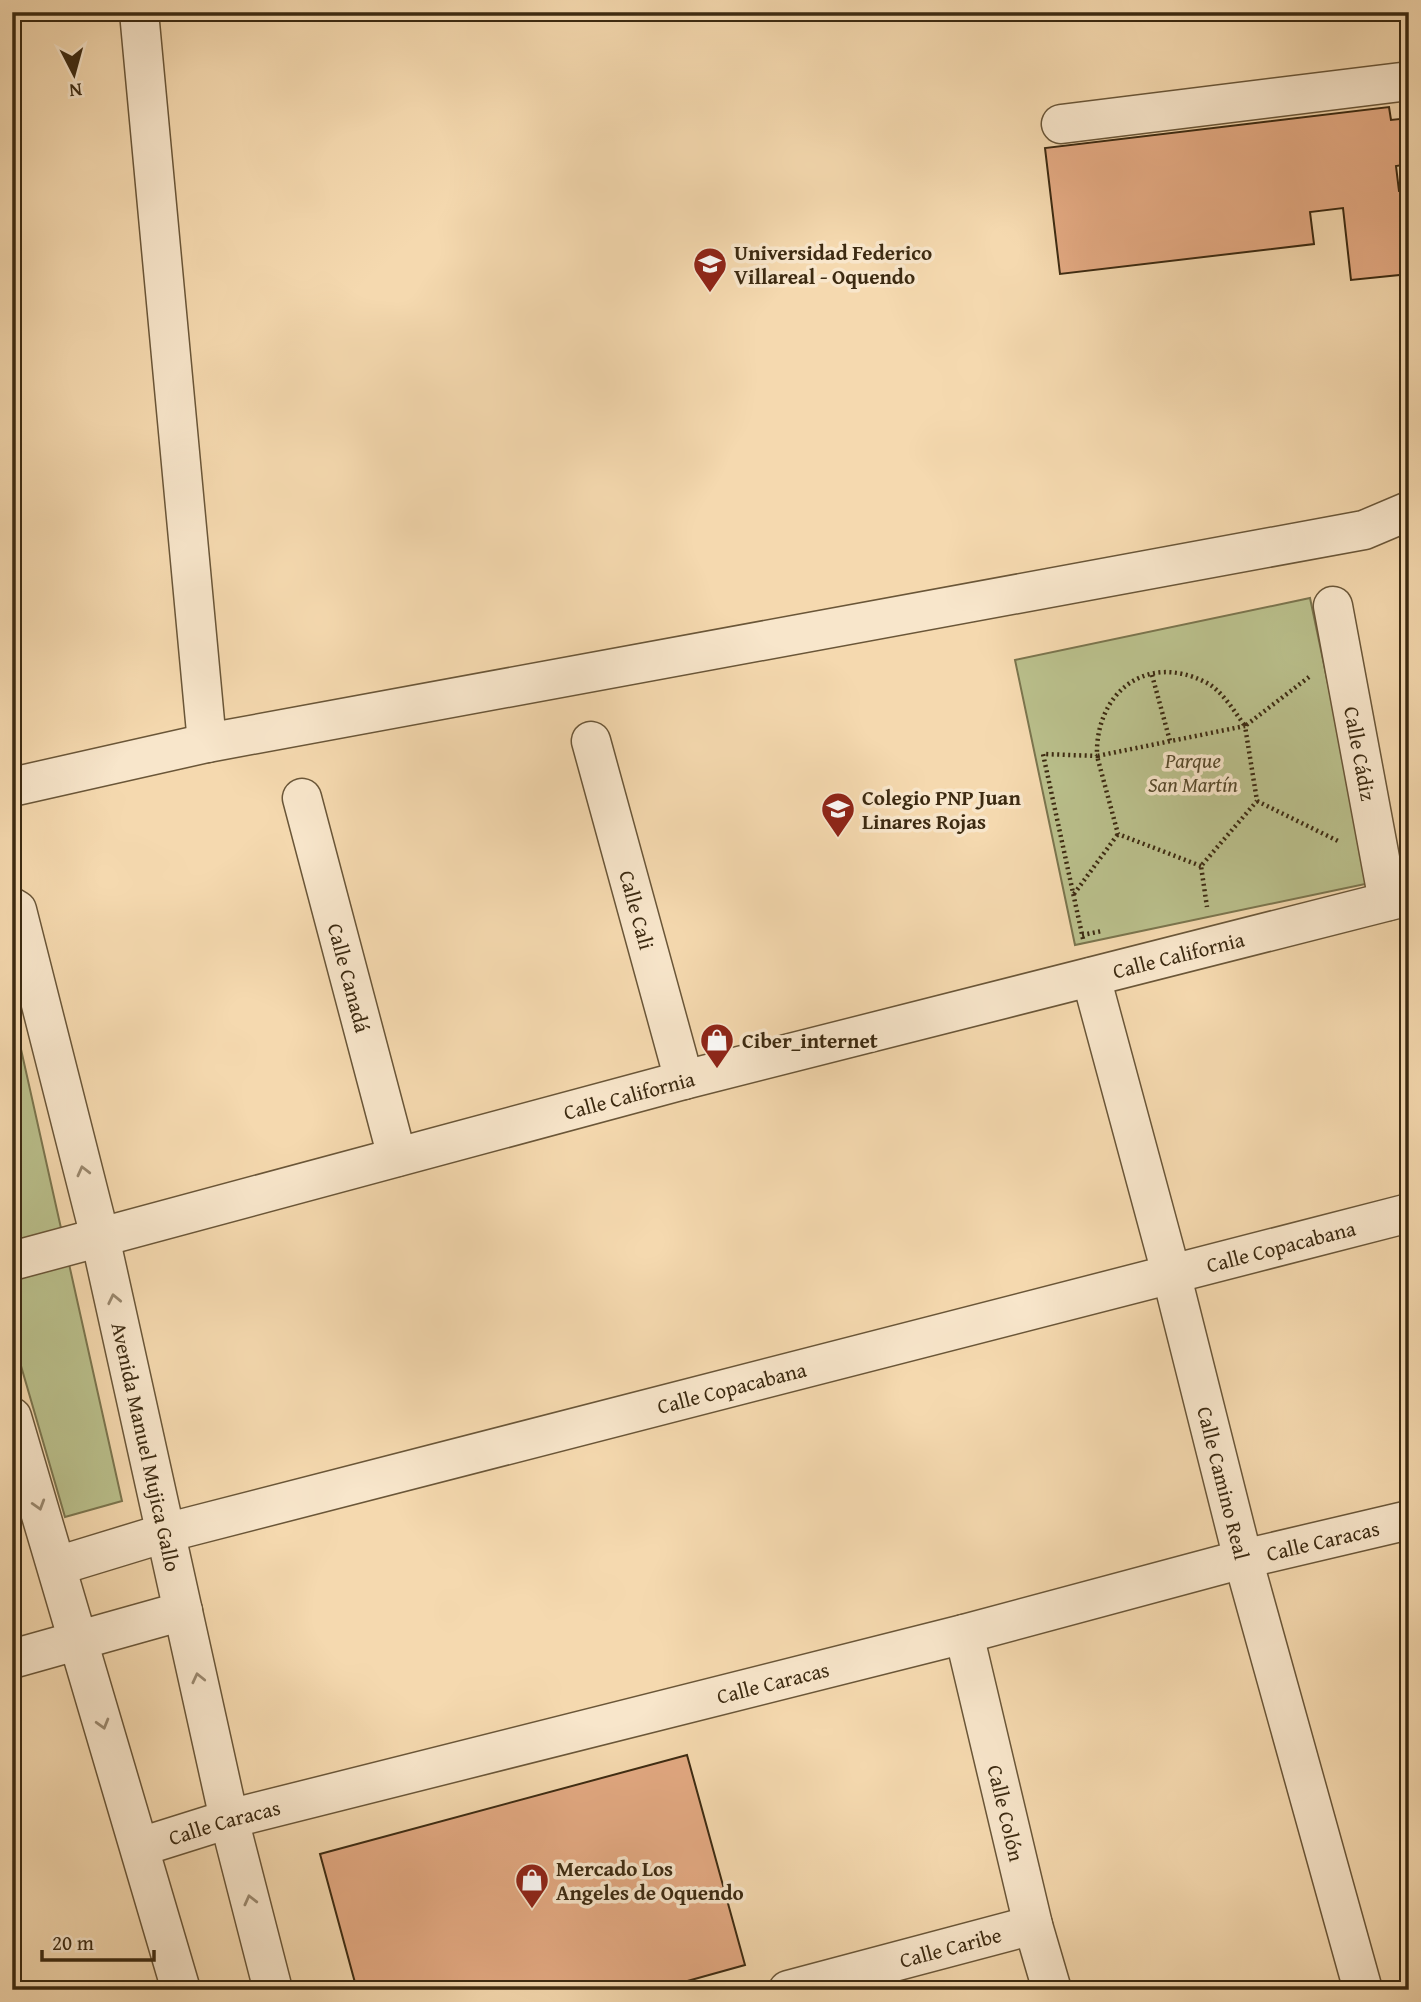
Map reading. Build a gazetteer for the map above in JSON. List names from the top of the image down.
{
  "streets": {
    "street": [
      "Calle Cádiz",
      "Calle Cali",
      "Calle California",
      "Calle Canadá",
      "Calle Copacabana",
      "Avenida Manuel Mujica Gallo",
      "Calle Camino Real",
      "Calle Caracas",
      "Calle Colón",
      "Calle Caribe"
    ]
  },
  "crossings": [
    ["Calle Cádiz", "Calle California"],
    ["Calle Cali", "Calle California"],
    ["Calle California", "Calle Canadá"],
    ["Calle California", "Avenida Manuel Mujica Gallo"],
    ["Calle California", "Calle Camino Real"],
    ["Calle Copacabana", "Avenida Manuel Mujica Gallo"],
    ["Calle Copacabana", "Calle Camino Real"],
    ["Avenida Manuel Mujica Gallo", "Calle Caracas"],
    ["Calle Camino Real", "Calle Caracas"],
    ["Calle Caracas", "Calle Colón"],
    ["Calle Colón", "Calle Caribe"]
  ],
  "parks": ["Parque San Martín"],
  "places": {
    "school or university": ["Universidad Federico Villareal - Oquendo", "Colegio PNP Juan Linares Rojas"],
    "shop": ["Ciber_internet", "Mercado Los Angeles de Oquendo"]
  },
  "scale_bar": "20 m",
  "north": "bottom"
}
